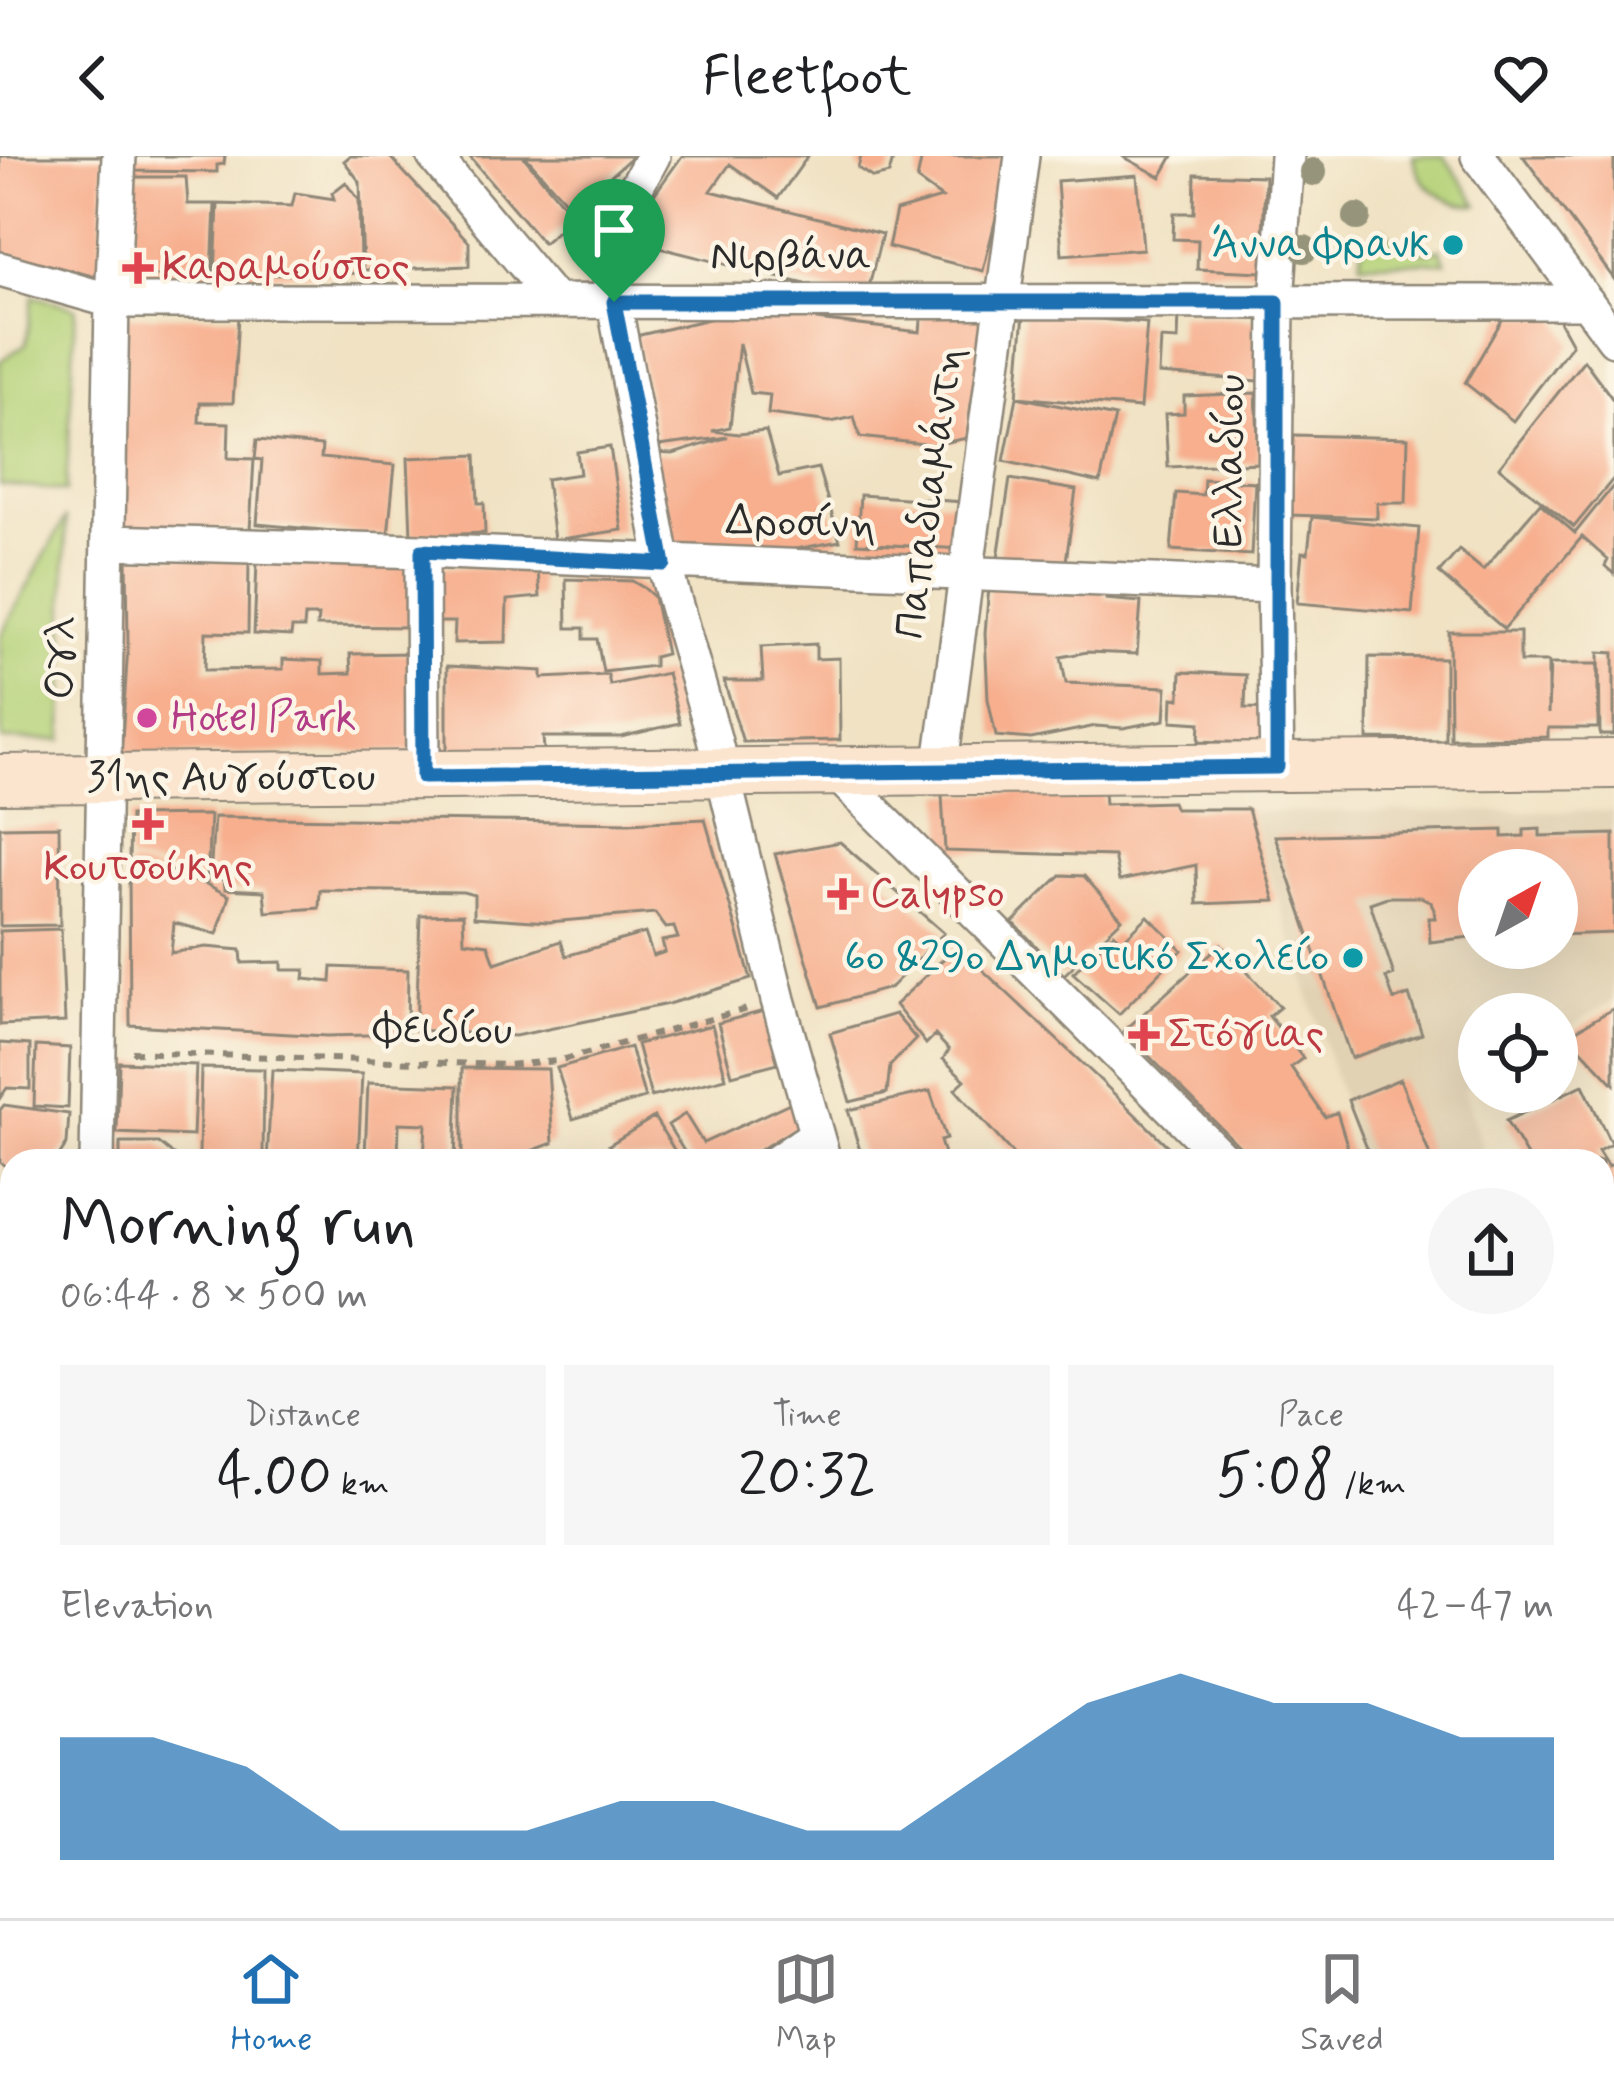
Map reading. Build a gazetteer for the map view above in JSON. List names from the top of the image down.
{
  "streets": {
    "main road": ["31ης Αυγούστου"],
    "street": [
      "Νιρβάνα",
      "Ελλαδίου",
      "Παπαδιαμάντη",
      "Δροσίνη",
      "Ογλ"
    ],
    "path": ["Φειδίου"]
  },
  "crossings": [
    ["Νιρβάνα", "Ελλαδίου"],
    ["Νιρβάνα", "Παπαδιαμάντη"],
    ["Νιρβάνα", "Ογλ"],
    ["Ελλαδίου", "Δροσίνη"],
    ["Ελλαδίου", "31ης Αυγούστου"],
    ["Παπαδιαμάντη", "Δροσίνη"],
    ["Παπαδιαμάντη", "31ης Αυγούστου"],
    ["Δροσίνη", "Ογλ"],
    ["Ογλ", "31ης Αυγούστου"],
    ["Ογλ", "Φειδίου"]
  ],
  "places": {
    "other": ["Άννα Φρανκ", "Hotel Park", "6ο &29ο Δημοτικό Σχολείο"],
    "health": [
      "Καραμούστος",
      "Κουτσούκης",
      "Calypso",
      "Στόγιας"
    ]
  },
  "north": "top right",
  "page": {
    "header": "Fleetfoot",
    "heading": ["Morning run", "06:44 · 8 × 500 m"],
    "stats": [
      ["Distance", "4.00 km"],
      ["Time", "20:32"],
      ["Pace", "5:08 /km"]
    ],
    "chart": ["Elevation", "42–47 m"],
    "tabs": ["Home", "Map", "Saved"]
  }
}
